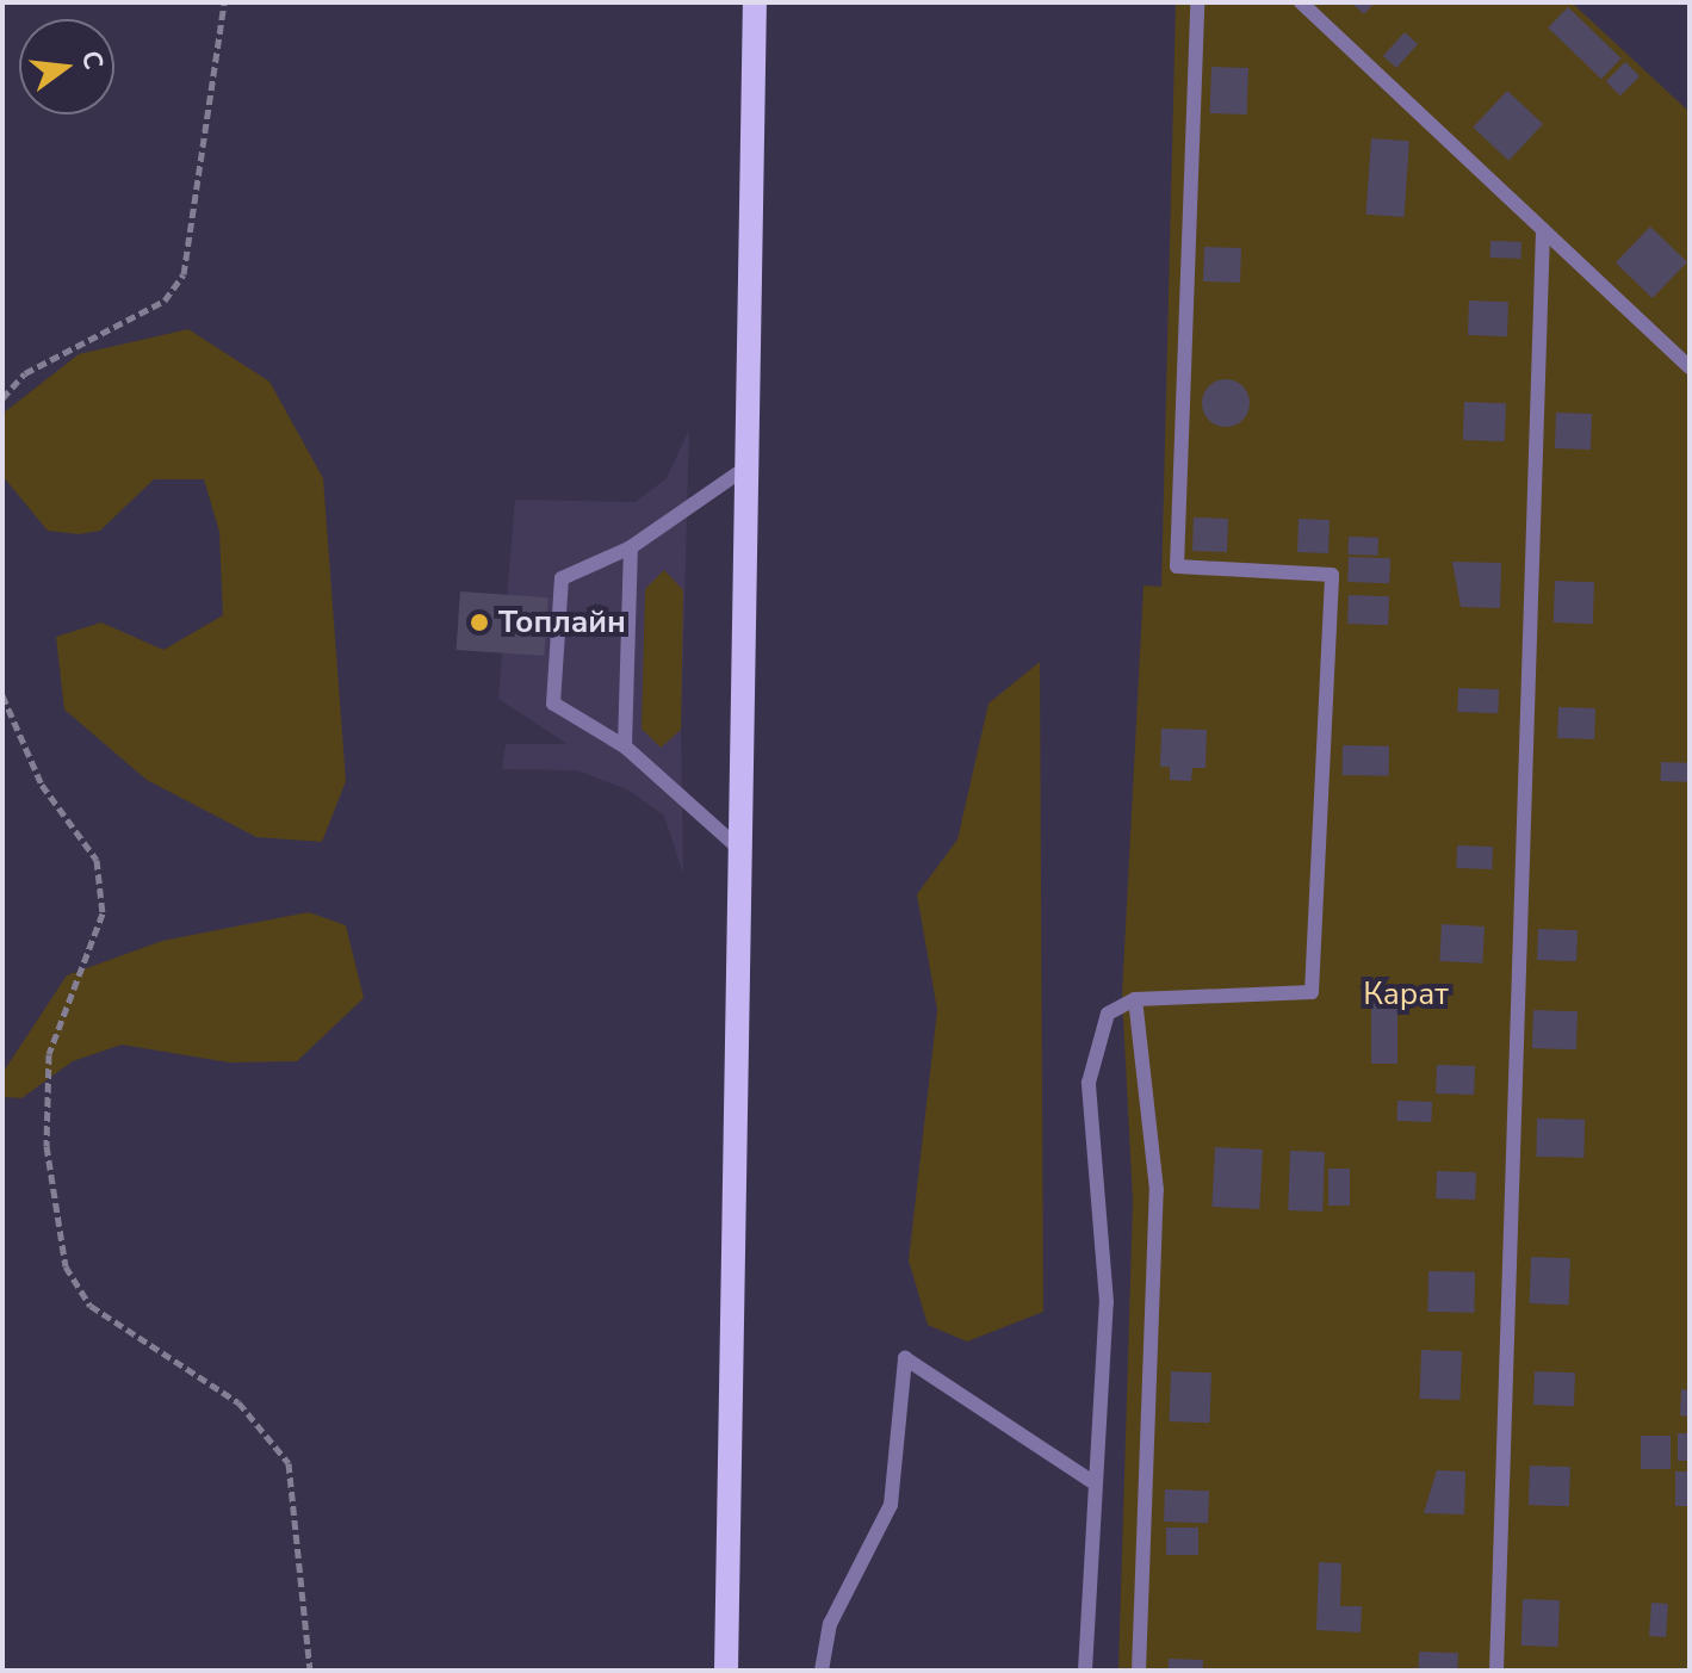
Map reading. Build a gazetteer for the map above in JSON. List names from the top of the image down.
{
  "parks": ["Карат"],
  "places": ["Топлайн"],
  "north": "right"
}
